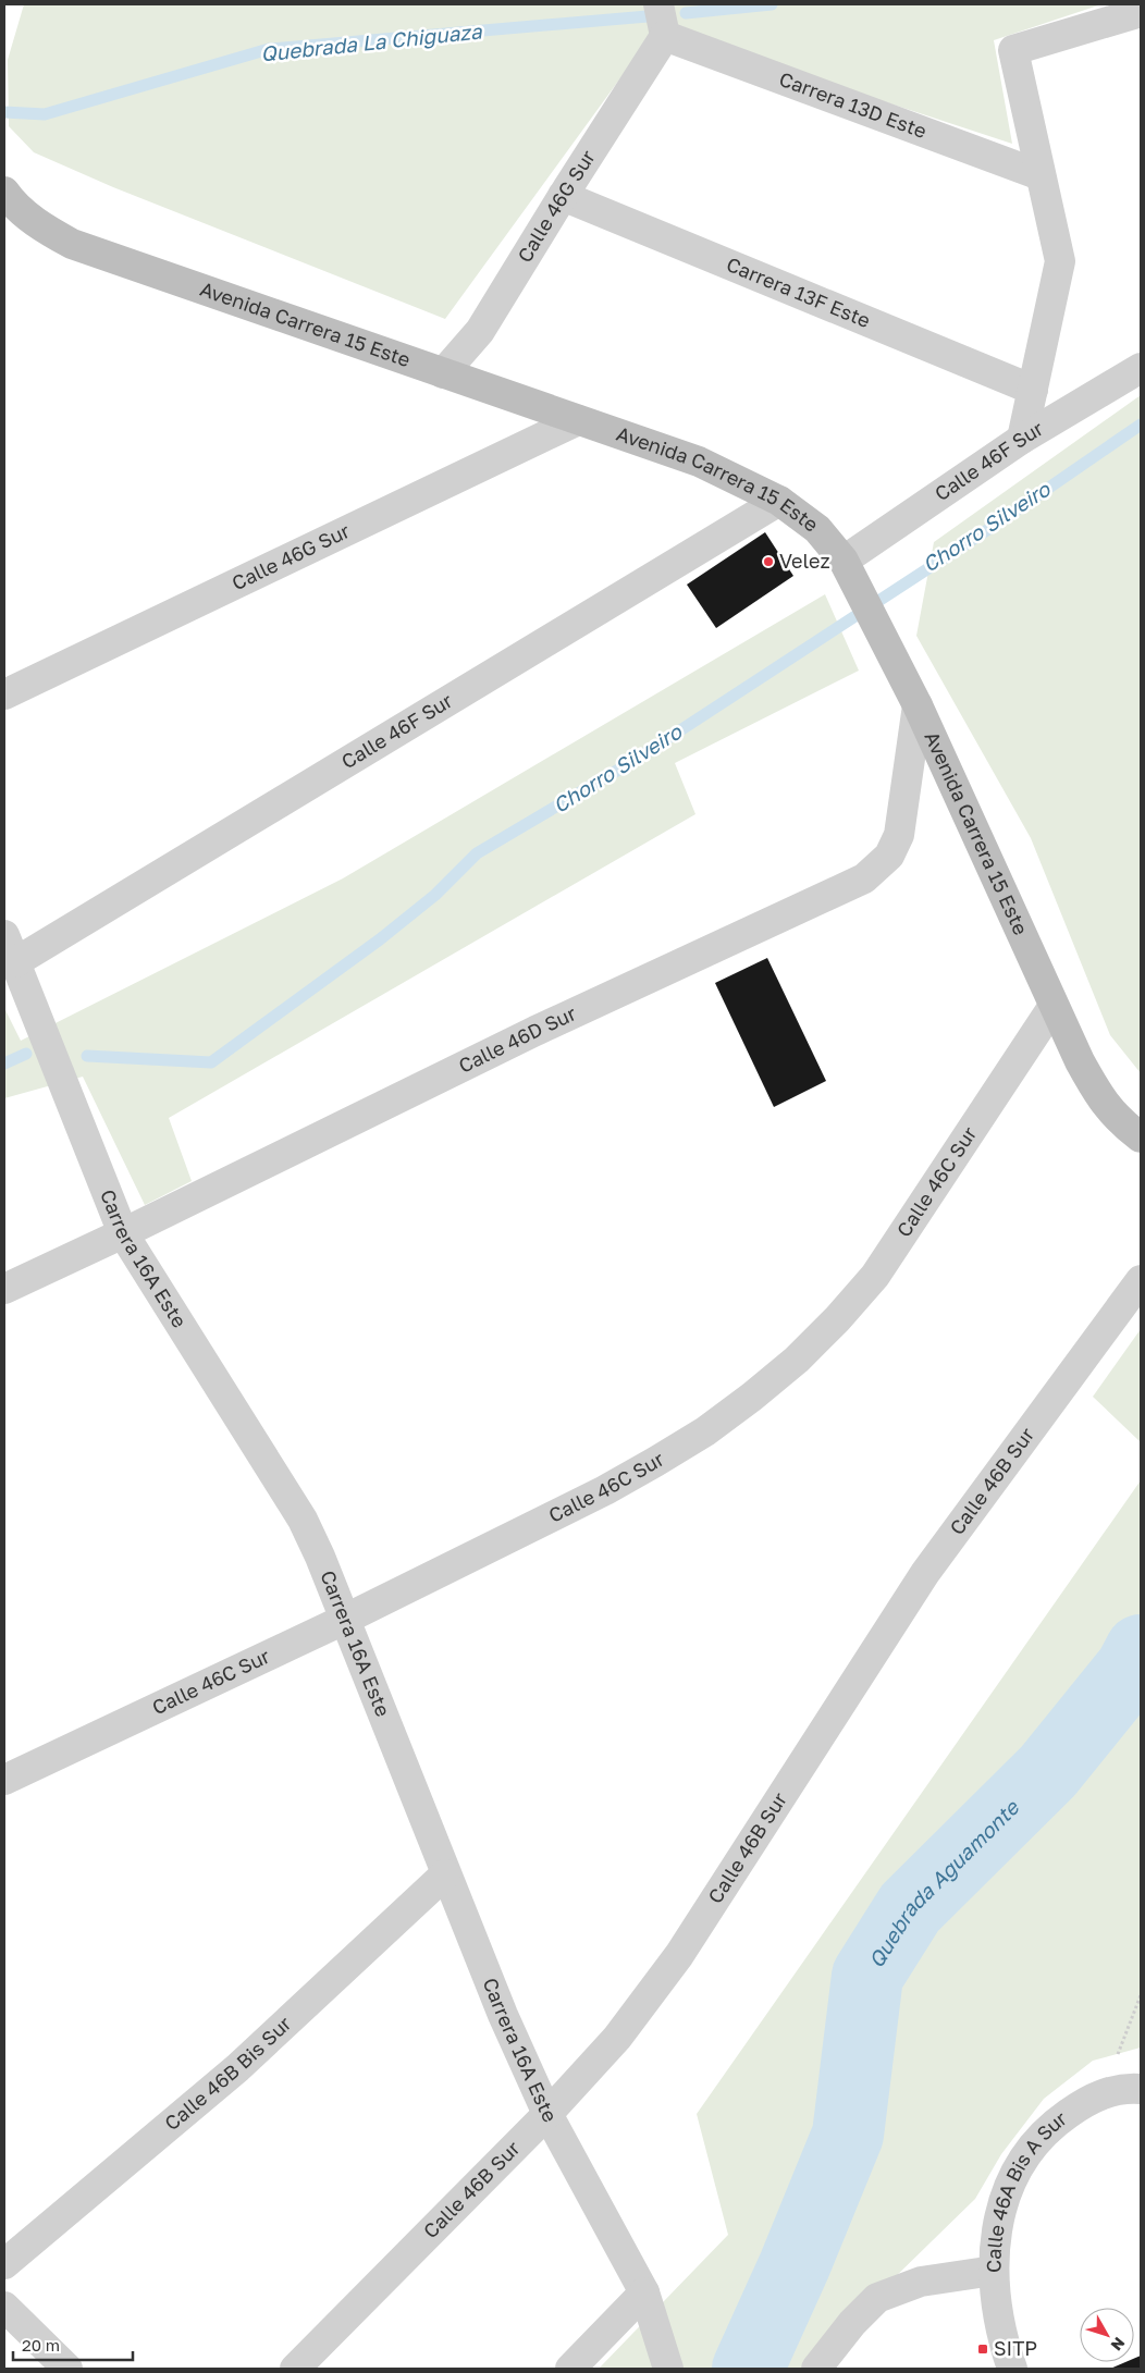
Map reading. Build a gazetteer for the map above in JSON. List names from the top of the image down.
{
  "streets": {
    "main road": ["Avenida Carrera 15 Este"],
    "street": [
      "Carrera 13D Este",
      "Calle 46G Sur",
      "Carrera 13F Este",
      "Calle 46F Sur",
      "Calle 46D Sur",
      "Calle 46C Sur",
      "Carrera 16A Este",
      "Calle 46B Sur",
      "Calle 46B Bis Sur",
      "Calle 46A Bis A Sur"
    ]
  },
  "crossings": [
    ["Carrera 13D Este", "Calle 46G Sur"],
    ["Calle 46G Sur", "Carrera 13F Este"],
    ["Calle 46G Sur", "Avenida Carrera 15 Este"],
    ["Avenida Carrera 15 Este", "Calle 46F Sur"],
    ["Avenida Carrera 15 Este", "Calle 46D Sur"],
    ["Avenida Carrera 15 Este", "Calle 46C Sur"],
    ["Calle 46F Sur", "Carrera 16A Este"],
    ["Calle 46D Sur", "Carrera 16A Este"],
    ["Calle 46C Sur", "Carrera 16A Este"],
    ["Carrera 16A Este", "Calle 46B Sur"],
    ["Carrera 16A Este", "Calle 46B Bis Sur"]
  ],
  "water": ["Quebrada La Chiguaza", "Chorro Silveiro", "Quebrada Aguamonte"],
  "places": {
    "other": ["Velez"],
    "transit": ["SITP"]
  },
  "scale_bar": "20 m",
  "north": "bottom right"
}
